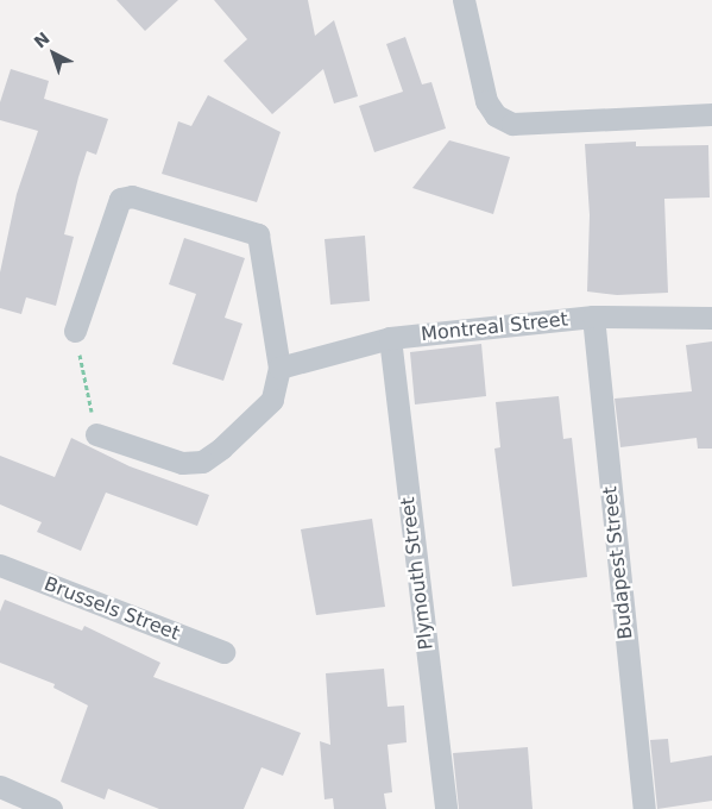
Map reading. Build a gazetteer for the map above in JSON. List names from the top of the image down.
{
  "streets": {
    "street": [
      "Montreal Street",
      "Budapest Street",
      "Plymouth Street",
      "Brussels Street"
    ]
  },
  "crossings": [
    ["Montreal Street", "Budapest Street"],
    ["Montreal Street", "Plymouth Street"]
  ],
  "north": "top left"
}
